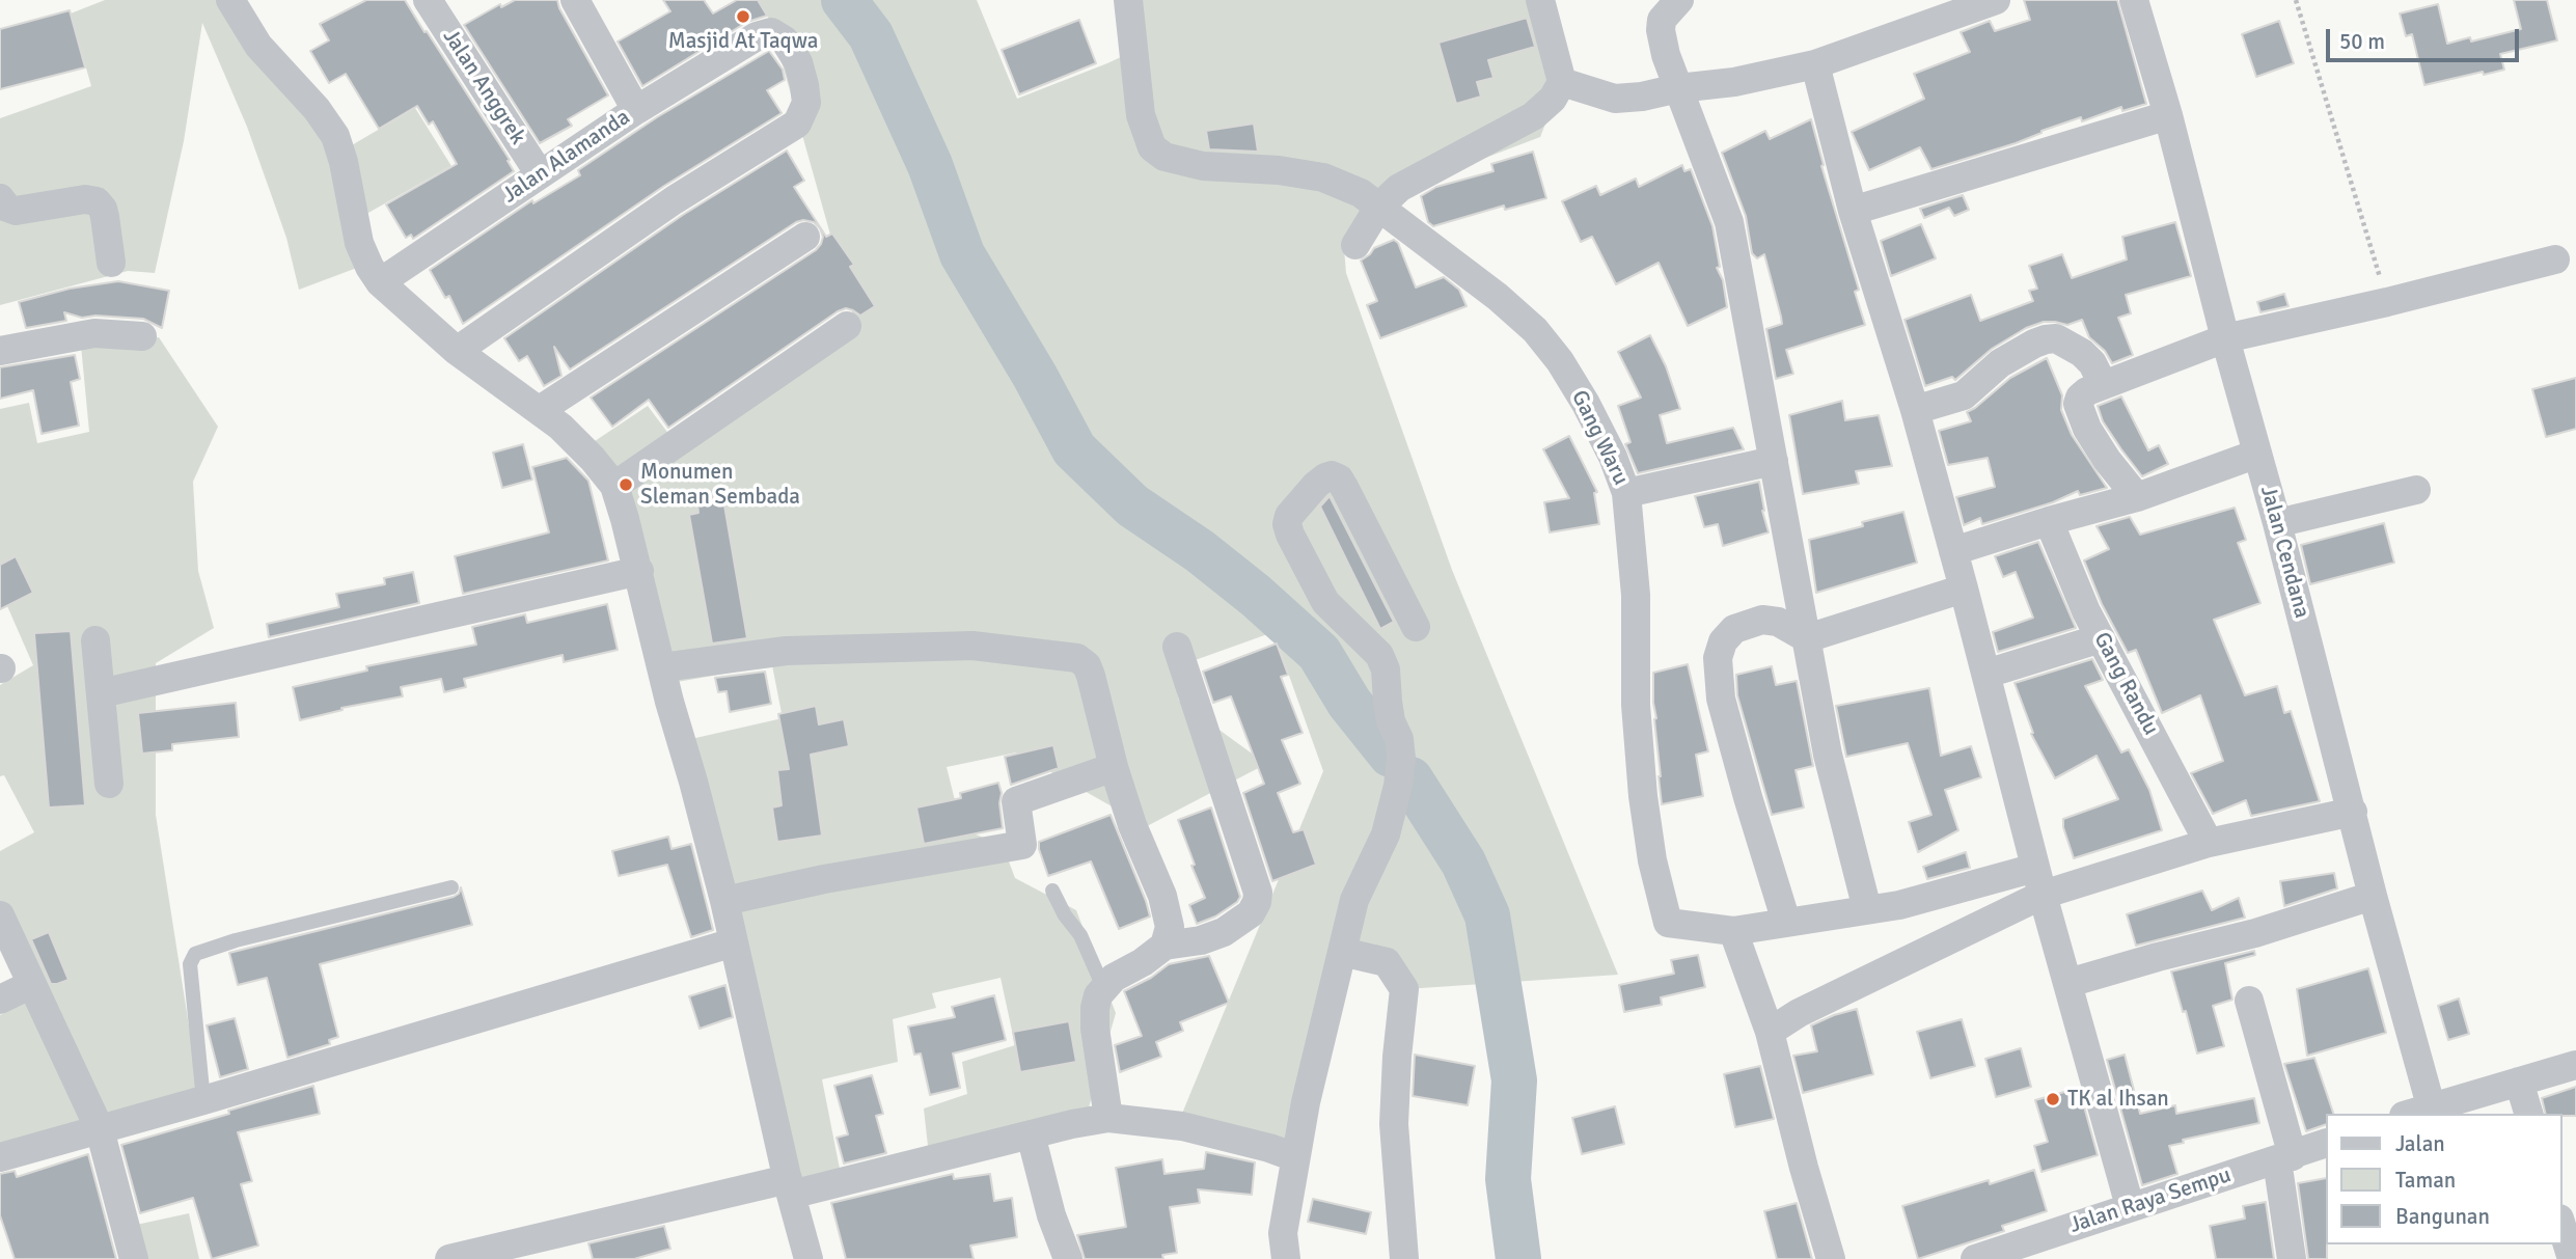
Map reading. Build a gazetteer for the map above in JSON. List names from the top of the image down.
{
  "streets": {
    "street": [
      "Jalan Anggrek",
      "Jalan Alamanda",
      "Gang Waru",
      "Jalan Cendana",
      "Gang Randu",
      "Jalan Raya Sempu"
    ]
  },
  "crossings": [
    ["Jalan Anggrek", "Jalan Alamanda"]
  ],
  "places": ["Masjid At Taqwa", "Monumen Sleman Sembada", "TK al Ihsan"],
  "legend": ["Jalan", "Taman", "Bangunan"],
  "scale_bar": "50 m"
}
